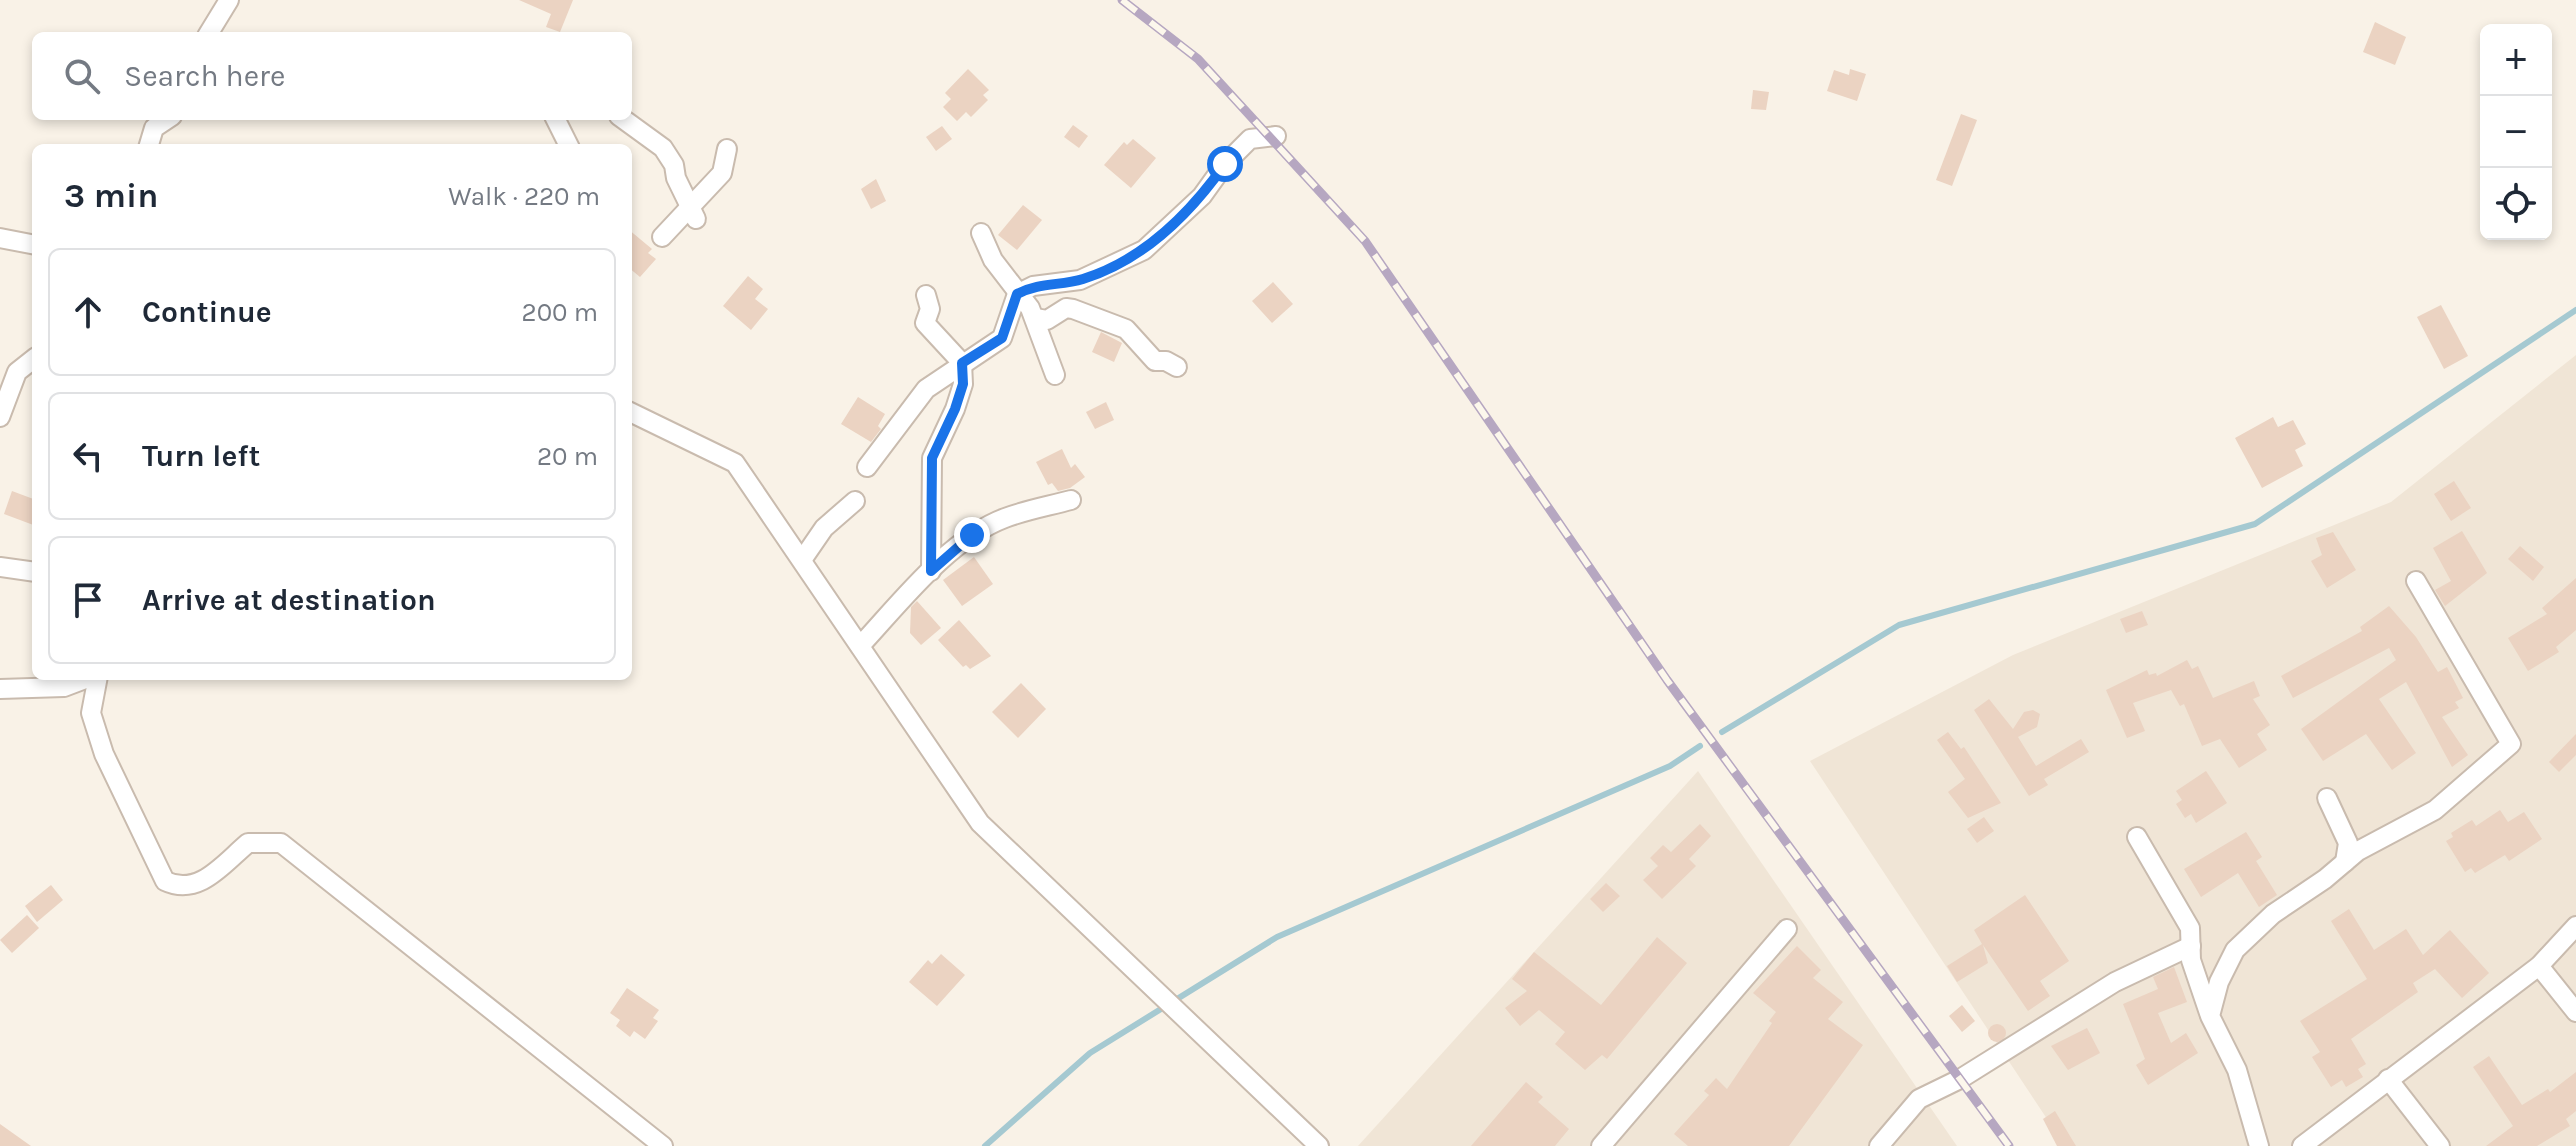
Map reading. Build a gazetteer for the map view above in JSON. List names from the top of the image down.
{
  "page": {
    "map_buttons": ["+", "−"],
    "search": "Search here",
    "heading": ["3 min", "Walk · 220 m"],
    "list": [
      ["Continue", "200 m"],
      ["Turn left", "20 m"],
      "Arrive at destination"
    ]
  }
}
